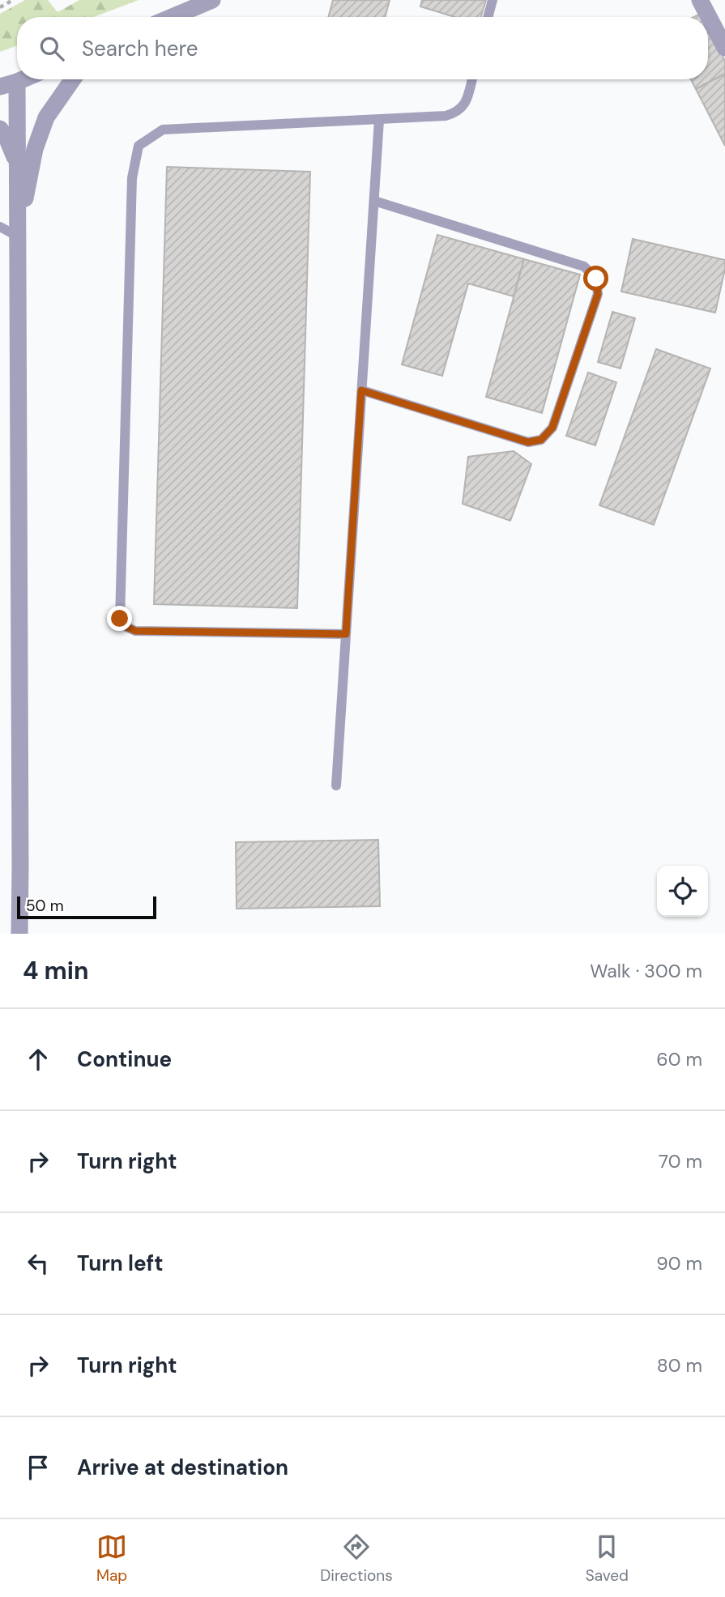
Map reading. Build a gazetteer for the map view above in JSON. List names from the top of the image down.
{
  "scale_bar": "50 m",
  "page": {
    "search": "Search here",
    "scale": "50 m",
    "heading": ["4 min", "Walk · 300 m"],
    "list": [
      ["Continue", "60 m"],
      ["Turn right", "70 m"],
      ["Turn left", "90 m"],
      ["Turn right", "80 m"],
      "Arrive at destination"
    ],
    "nav": ["Map", "Directions", "Saved"]
  }
}
